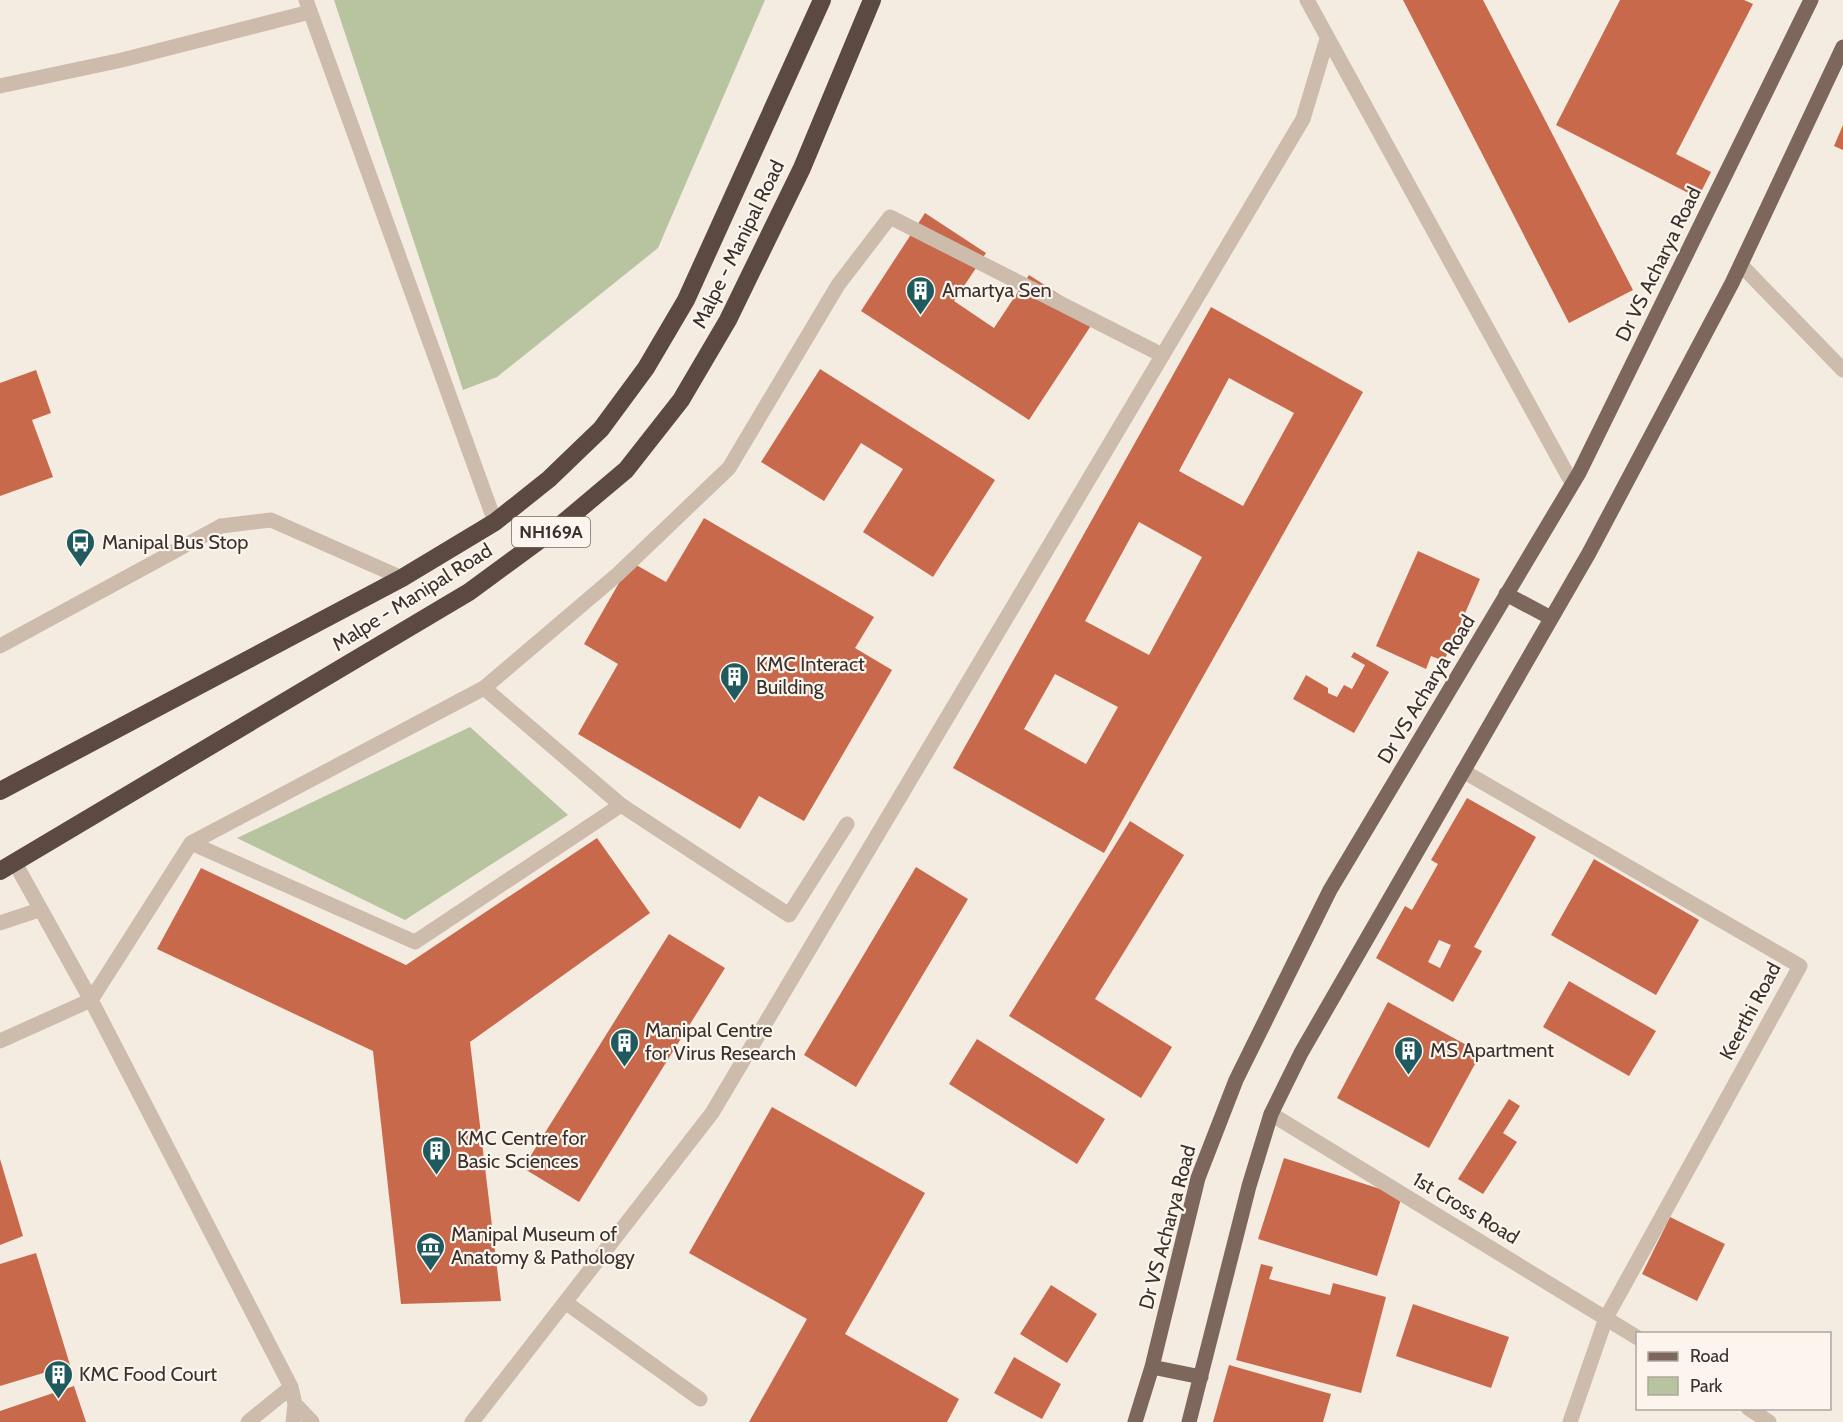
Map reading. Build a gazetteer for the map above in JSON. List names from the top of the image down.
{
  "streets": {
    "highway": ["Malpe - Manipal Road", "NH169A"],
    "main road": ["Dr VS Acharya Road"],
    "street": ["Keerthi Road", "1st Cross Road"]
  },
  "crossings": [
    ["Keerthi Road", "1st Cross Road"]
  ],
  "places": {
    "building": [
      "Amartya Sen",
      "KMC Interact Building",
      "Manipal Centre for Virus Research",
      "MS Apartment",
      "KMC Centre for Basic Sciences",
      "KMC Food Court"
    ],
    "bus stop": ["Manipal Bus Stop"],
    "museum": ["Manipal Museum of Anatomy & Pathology"]
  },
  "legend": ["Road", "Park"]
}
